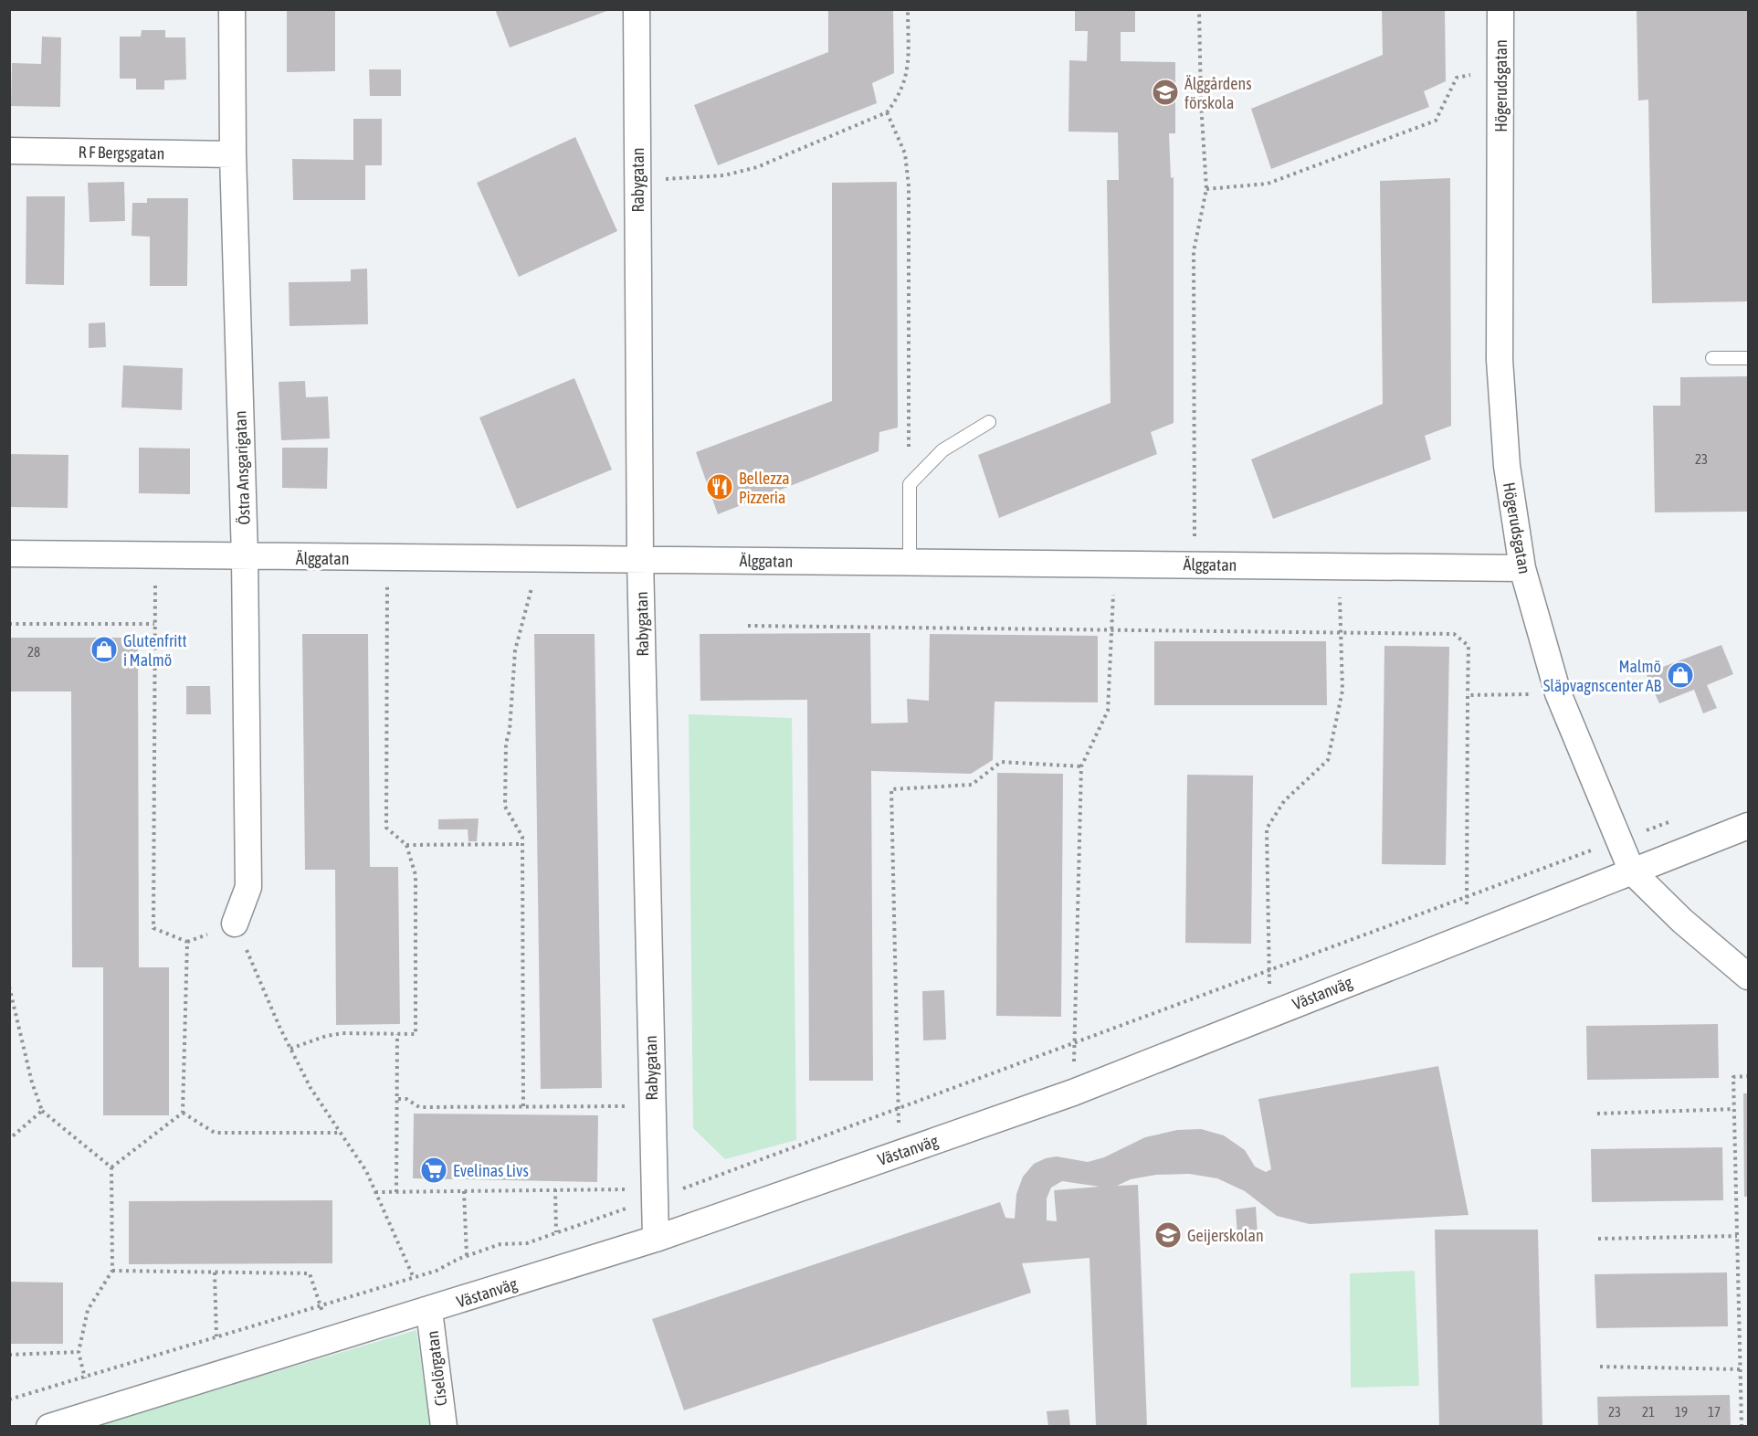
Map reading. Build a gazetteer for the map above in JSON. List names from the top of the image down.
{
  "streets": {
    "street": [
      "Högerudsgatan",
      "R F Bergsgatan",
      "Rabygatan",
      "Östra Ansgarigatan",
      "Älggatan",
      "Västanväg",
      "Ciselörgatan"
    ]
  },
  "crossings": [
    ["Högerudsgatan", "Älggatan"],
    ["Högerudsgatan", "Västanväg"],
    ["R F Bergsgatan", "Östra Ansgarigatan"],
    ["Rabygatan", "Älggatan"],
    ["Rabygatan", "Västanväg"],
    ["Östra Ansgarigatan", "Älggatan"],
    ["Västanväg", "Ciselörgatan"]
  ],
  "places": {
    "school or university": ["Älggårdens förskola", "Geijerskolan"],
    "restaurant": ["Bellezza Pizzeria"],
    "shop": ["Glutenfritt i Malmö", "Malmö Släpvagnscenter AB"],
    "supermarket": ["Evelinas Livs"]
  },
  "house_numbers": [
    "23",
    "28",
    "23",
    "21",
    "19",
    "17"
  ]
}
